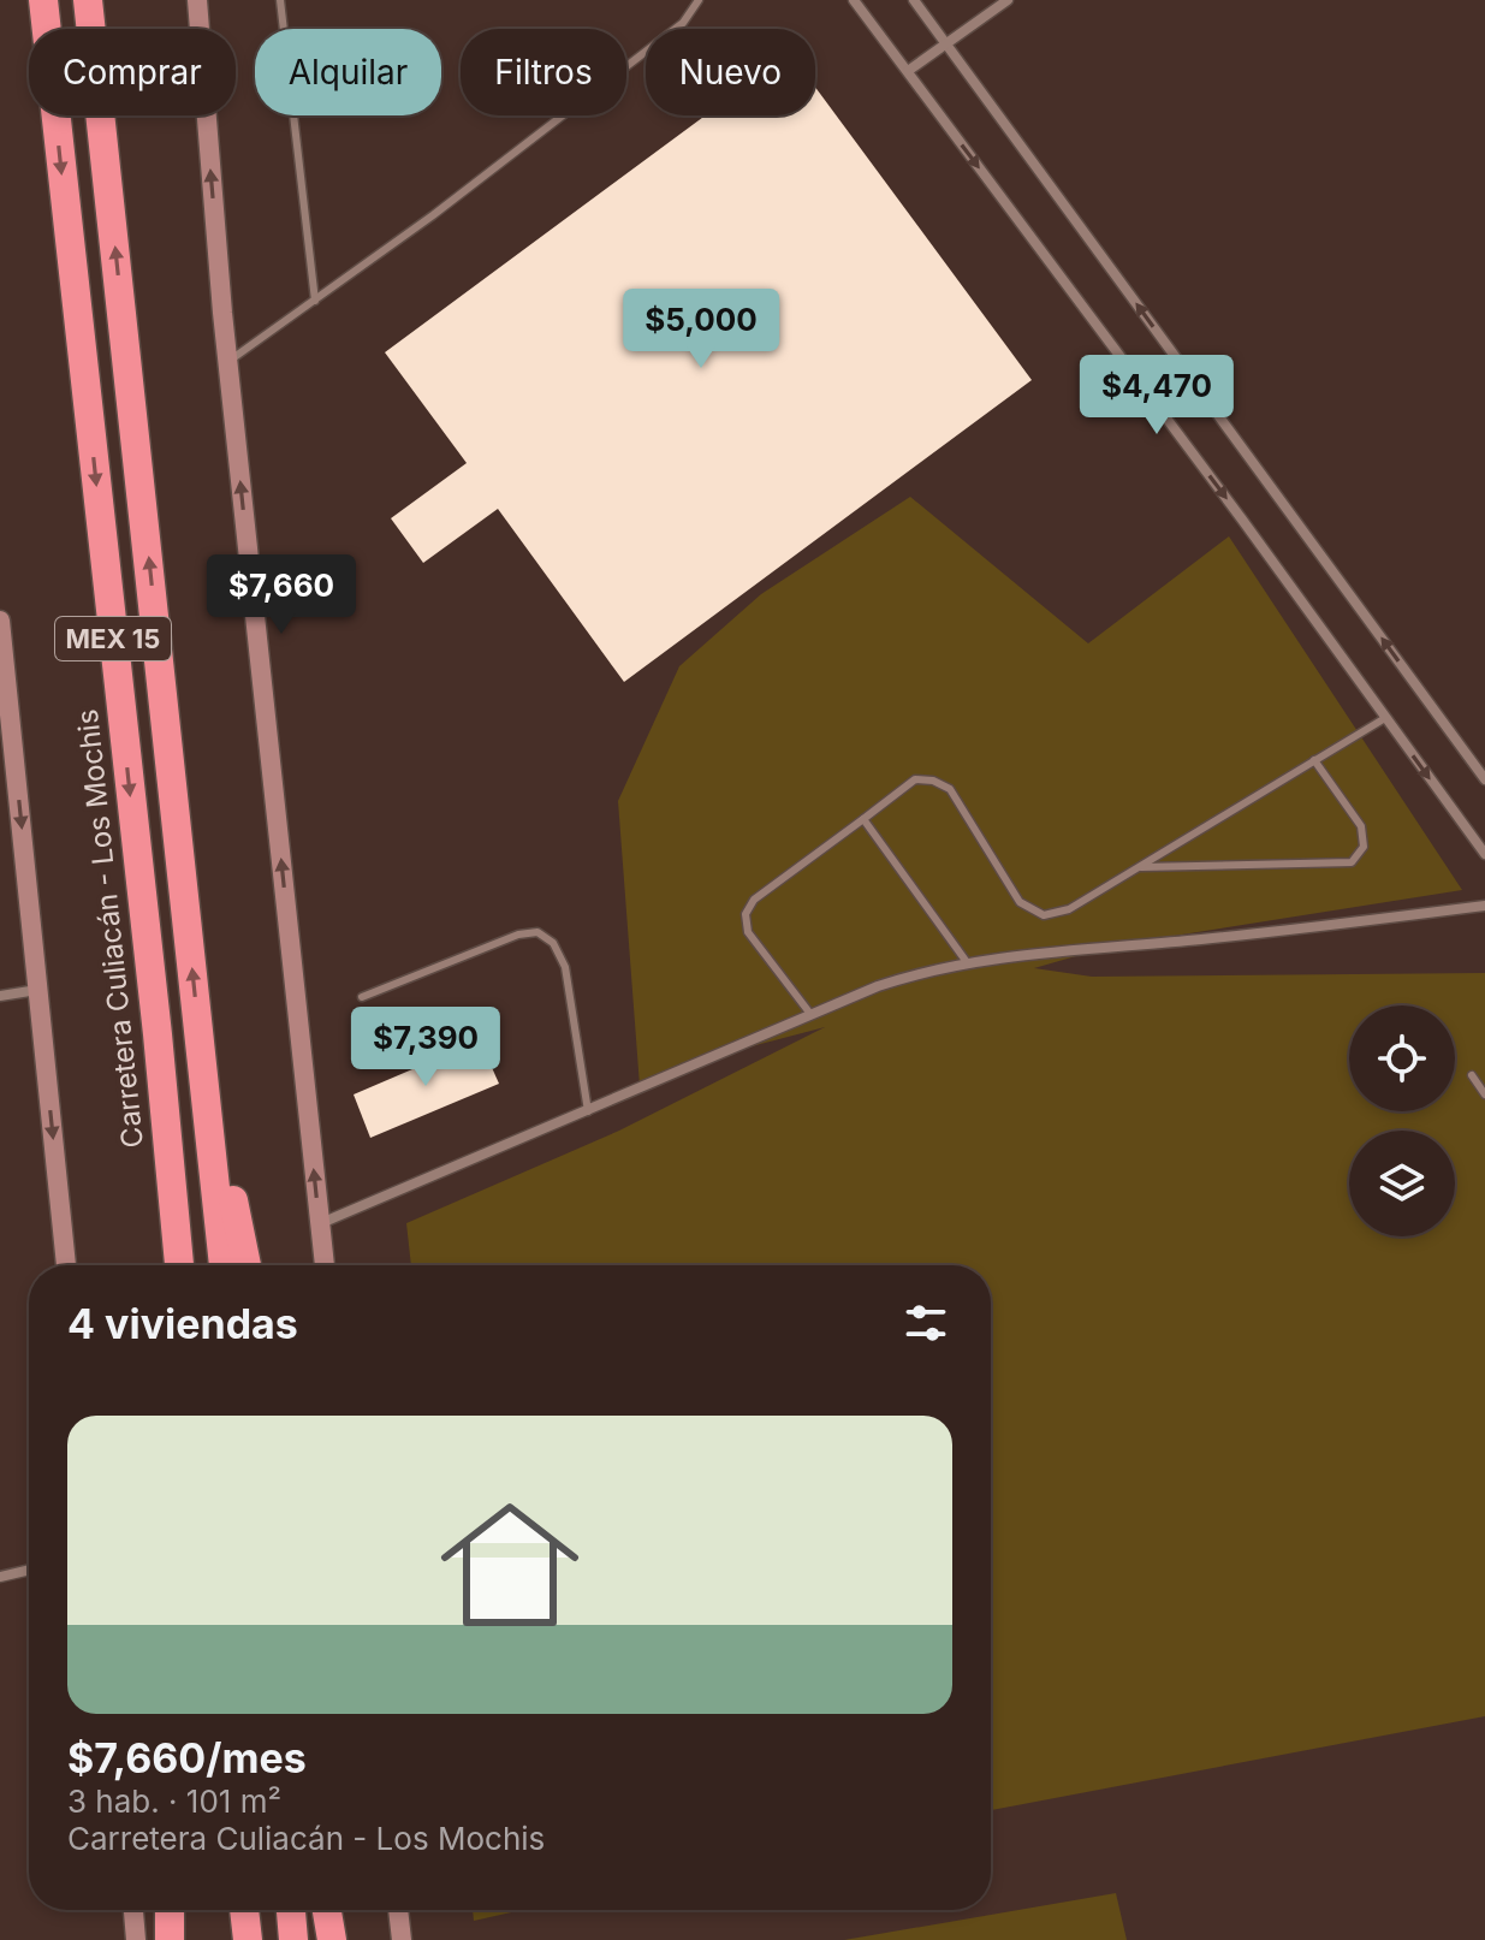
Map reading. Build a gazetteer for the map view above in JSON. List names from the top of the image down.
{
  "streets": {
    "highway": ["MEX 15", "Carretera Culiacán - Los Mochis"]
  },
  "page": {
    "chip": [
      "Comprar",
      "Alquilar",
      "Filtros",
      "Nuevo"
    ],
    "price": [
      "$5,000",
      "$4,470",
      "$7,660",
      "$7,390"
    ],
    "heading": "4 viviendas",
    "list": [
      {
        "name": "$7,660/mes",
        "note": "3 hab. · 101 m² · Carretera Culiacán - Los Mochis"
      }
    ]
  }
}
